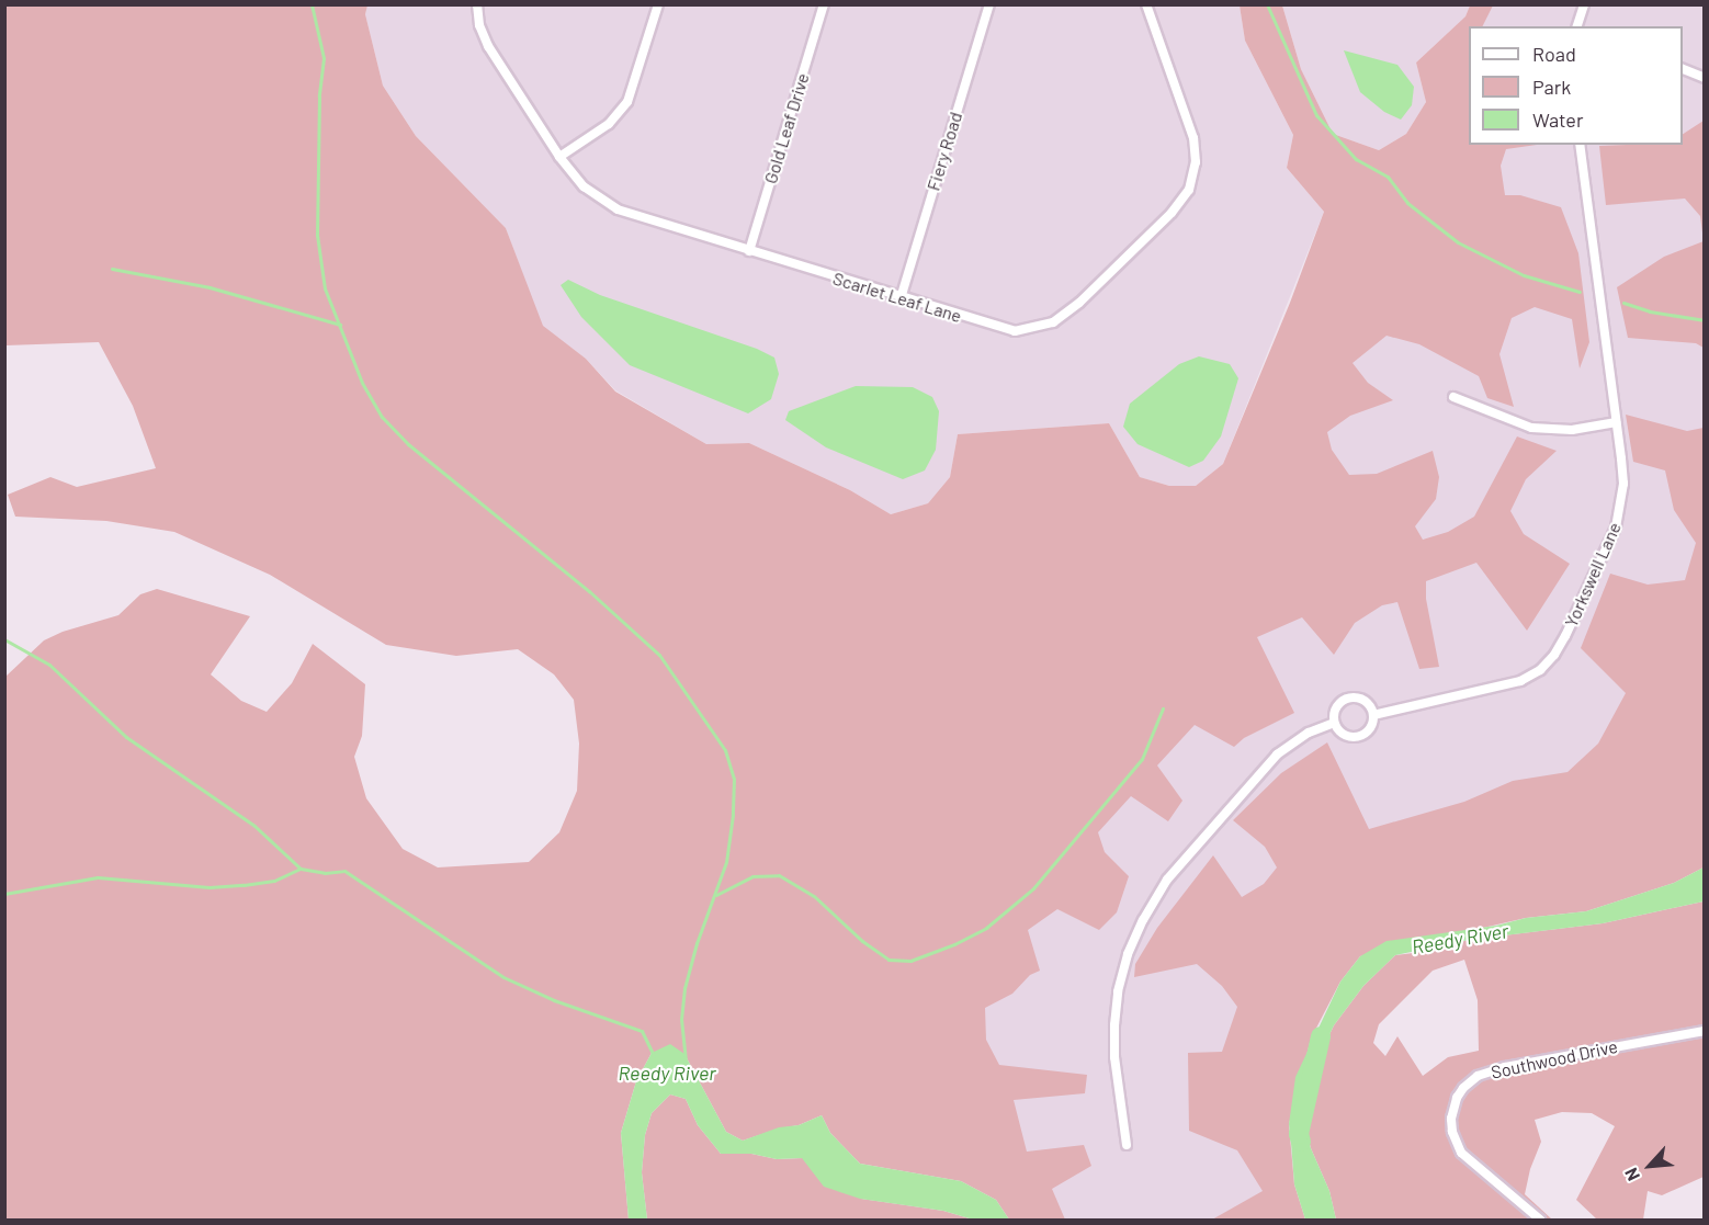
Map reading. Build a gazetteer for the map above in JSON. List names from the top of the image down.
{
  "streets": {
    "street": [
      "Gold Leaf Drive",
      "Fiery Road",
      "Scarlet Leaf Lane",
      "Yorkswell Lane",
      "Southwood Drive"
    ]
  },
  "crossings": [
    ["Gold Leaf Drive", "Scarlet Leaf Lane"],
    ["Fiery Road", "Scarlet Leaf Lane"]
  ],
  "water": ["Reedy River"],
  "legend": ["Road", "Park", "Water"],
  "north": "bottom left"
}
